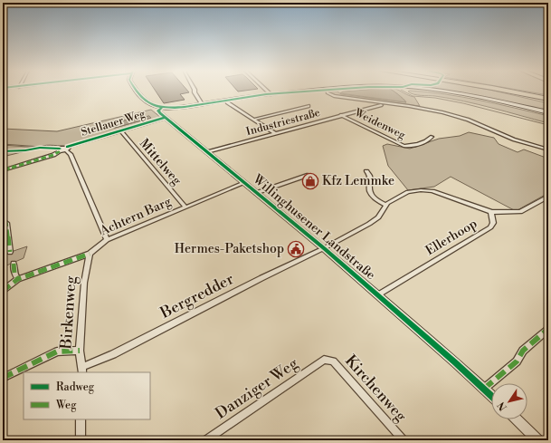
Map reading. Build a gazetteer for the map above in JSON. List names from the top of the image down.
{
  "streets": {
    "street": [
      "Industriestraße",
      "Stellauer Weg",
      "Weidenweg",
      "Mittelweg",
      "Achtern Barg",
      "Willinghusener Landstraße",
      "Ellerhoop",
      "Bergredder",
      "Birkenweg",
      "Danziger Weg",
      "Kirchenweg"
    ]
  },
  "crossings": [
    ["Industriestraße", "Weidenweg"],
    ["Industriestraße", "Willinghusener Landstraße"],
    ["Stellauer Weg", "Mittelweg"],
    ["Stellauer Weg", "Willinghusener Landstraße"],
    ["Mittelweg", "Achtern Barg"],
    ["Achtern Barg", "Willinghusener Landstraße"],
    ["Achtern Barg", "Birkenweg"],
    ["Willinghusener Landstraße", "Ellerhoop"],
    ["Willinghusener Landstraße", "Bergredder"],
    ["Bergredder", "Birkenweg"],
    ["Danziger Weg", "Kirchenweg"]
  ],
  "places": {
    "shop": ["Kfz Lemmke"],
    "public building": ["Hermes-Paketshop"]
  },
  "legend": ["Radweg", "Weg"],
  "north": "bottom left"
}
